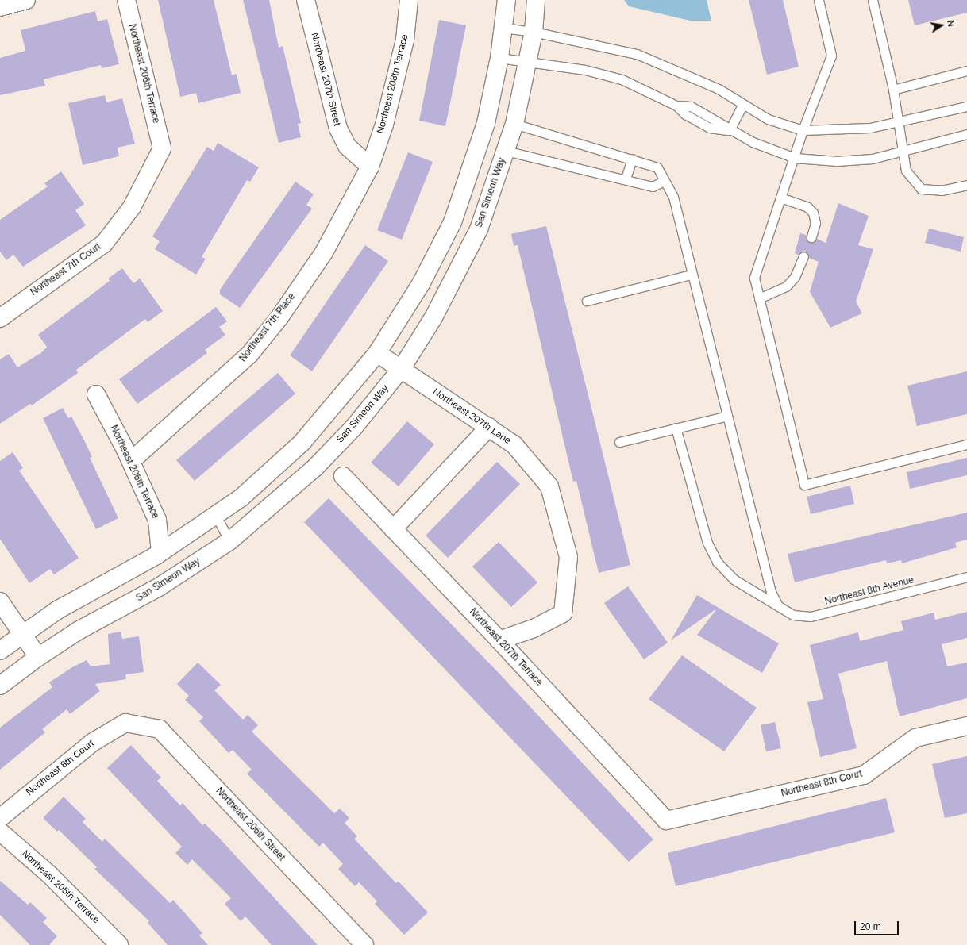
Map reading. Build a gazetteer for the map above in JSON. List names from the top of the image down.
{
  "streets": {
    "street": [
      "Northeast 206th Terrace",
      "Northeast 207th Street",
      "Northeast 208th Terrace",
      "San Simeon Way",
      "Northeast 7th Court",
      "Northeast 7th Place",
      "Northeast 207th Lane",
      "Northeast 207th Terrace",
      "Northeast 8th Court",
      "Northeast 206th Street",
      "Northeast 205th Terrace"
    ],
    "lane": ["Northeast 8th Avenue"]
  },
  "crossings": [
    ["Northeast 206th Terrace", "Northeast 7th Court"],
    ["Northeast 206th Terrace", "Northeast 7th Place"],
    ["Northeast 207th Street", "Northeast 208th Terrace"],
    ["Northeast 207th Street", "Northeast 7th Place"],
    ["Northeast 208th Terrace", "Northeast 7th Place"],
    ["San Simeon Way", "Northeast 207th Lane"],
    ["Northeast 207th Lane", "Northeast 207th Terrace"],
    ["Northeast 207th Terrace", "Northeast 8th Court"],
    ["Northeast 8th Court", "Northeast 206th Street"]
  ],
  "scale_bar": "20 m",
  "north": "right"
}
